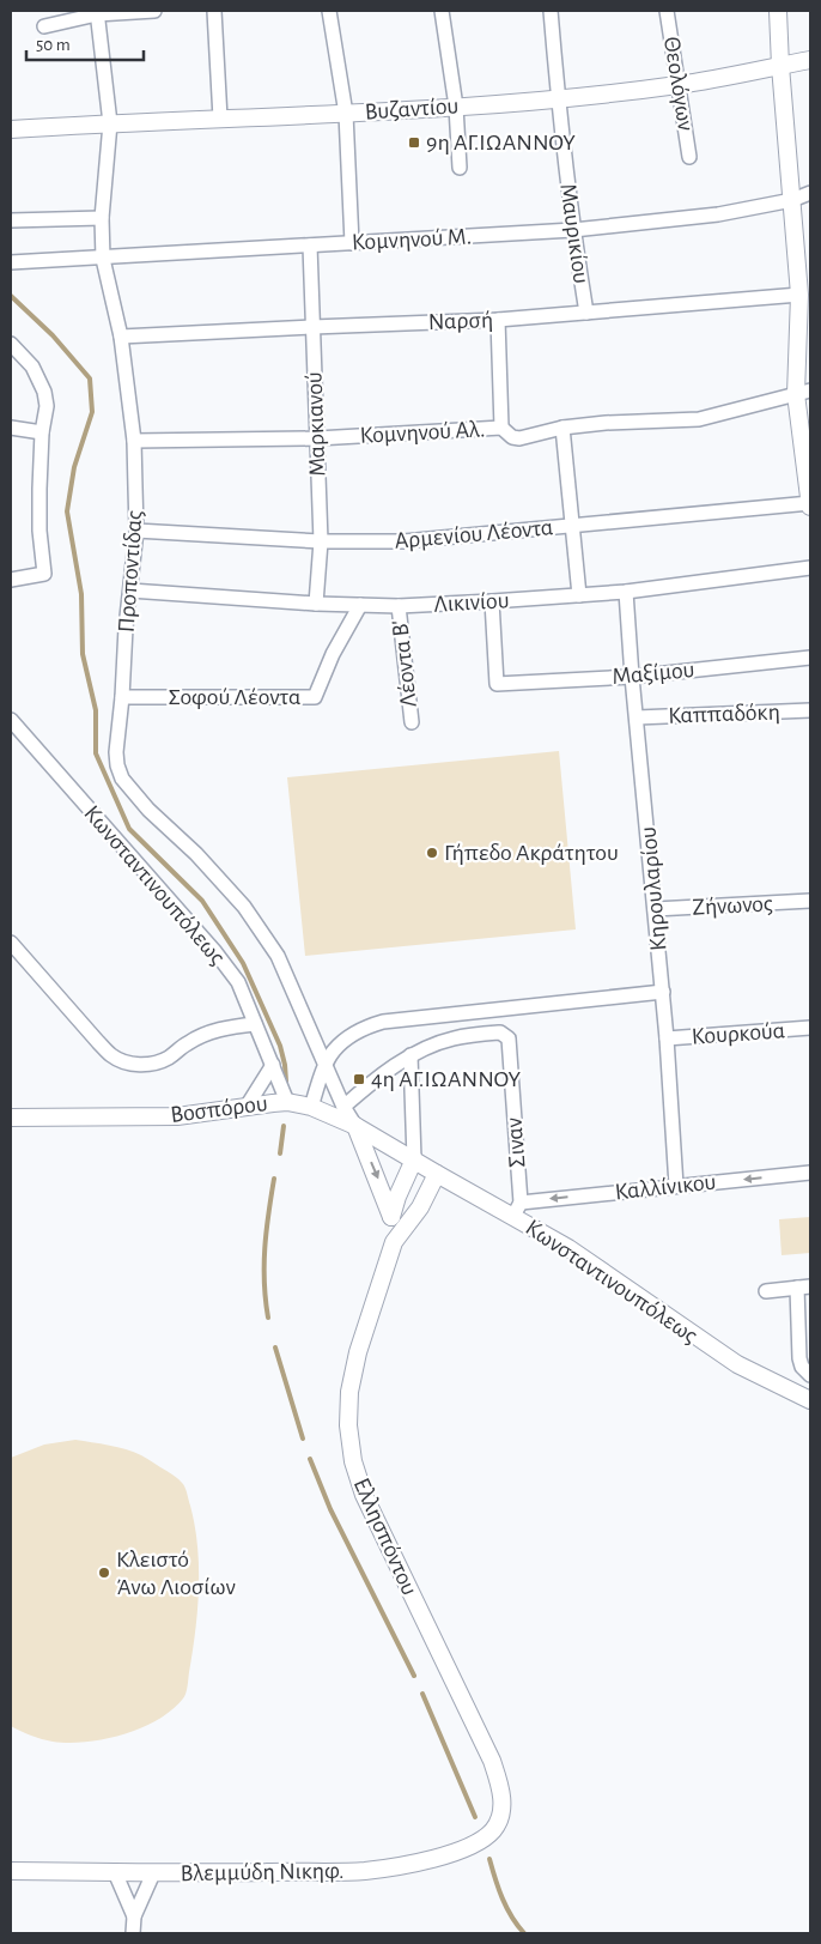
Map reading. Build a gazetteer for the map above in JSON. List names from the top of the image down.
{
  "streets": {
    "street": [
      "Θεολόγων",
      "Βυζαντίου",
      "Μαυρικίου",
      "Κομνηνού Μ.",
      "Ναρσή",
      "Μαρκιανού",
      "Κομνηνού Αλ.",
      "Αρμενίου Λέοντα",
      "Προποντίδας",
      "Λικινίου",
      "Λέοντα Β'",
      "Μαξίμου",
      "Σοφού Λέοντα",
      "Καππαδόκη",
      "Κωνσταντινουπόλεως",
      "Κηρουλαρίου",
      "Ζήνωνος",
      "Κουρκούα",
      "Βοσπόρου",
      "Σιναν",
      "Καλλίνικου",
      "Ελλησπόντου",
      "Βλεμμύδη Νικηφ."
    ]
  },
  "crossings": [
    ["Θεολόγων", "Βυζαντίου"],
    ["Βυζαντίου", "Μαυρικίου"],
    ["Βυζαντίου", "Προποντίδας"],
    ["Μαυρικίου", "Κομνηνού Μ."],
    ["Μαυρικίου", "Ναρσή"],
    ["Κομνηνού Μ.", "Μαρκιανού"],
    ["Κομνηνού Μ.", "Προποντίδας"],
    ["Ναρσή", "Μαρκιανού"],
    ["Ναρσή", "Προποντίδας"],
    ["Μαρκιανού", "Κομνηνού Αλ."],
    ["Μαρκιανού", "Αρμενίου Λέοντα"],
    ["Μαρκιανού", "Λικινίου"],
    ["Κομνηνού Αλ.", "Προποντίδας"],
    ["Αρμενίου Λέοντα", "Προποντίδας"],
    ["Προποντίδας", "Λικινίου"],
    ["Προποντίδας", "Σοφού Λέοντα"],
    ["Προποντίδας", "Βοσπόρου"],
    ["Λικινίου", "Λέοντα Β'"],
    ["Λικινίου", "Μαξίμου"],
    ["Λικινίου", "Σοφού Λέοντα"],
    ["Λικινίου", "Κηρουλαρίου"],
    ["Μαξίμου", "Κηρουλαρίου"],
    ["Καππαδόκη", "Κηρουλαρίου"],
    ["Κωνσταντινουπόλεως", "Βοσπόρου"],
    ["Κωνσταντινουπόλεως", "Σιναν"],
    ["Κωνσταντινουπόλεως", "Καλλίνικου"],
    ["Κωνσταντινουπόλεως", "Ελλησπόντου"],
    ["Κηρουλαρίου", "Ζήνωνος"],
    ["Κηρουλαρίου", "Κουρκούα"],
    ["Κηρουλαρίου", "Καλλίνικου"],
    ["Βοσπόρου", "Ελλησπόντου"],
    ["Σιναν", "Καλλίνικου"],
    ["Ελλησπόντου", "Βλεμμύδη Νικηφ."]
  ],
  "one_way": ["Καλλίνικου"],
  "places": {
    "transit": ["9η ΑΓ.ΙΩΑΝΝΟΥ", "4η ΑΓ.ΙΩΑΝΝΟΥ"],
    "other": ["Γήπεδο Ακράτητου", "Κλειστό Άνω Λιοσίων"]
  },
  "scale_bar": "50 m"
}
